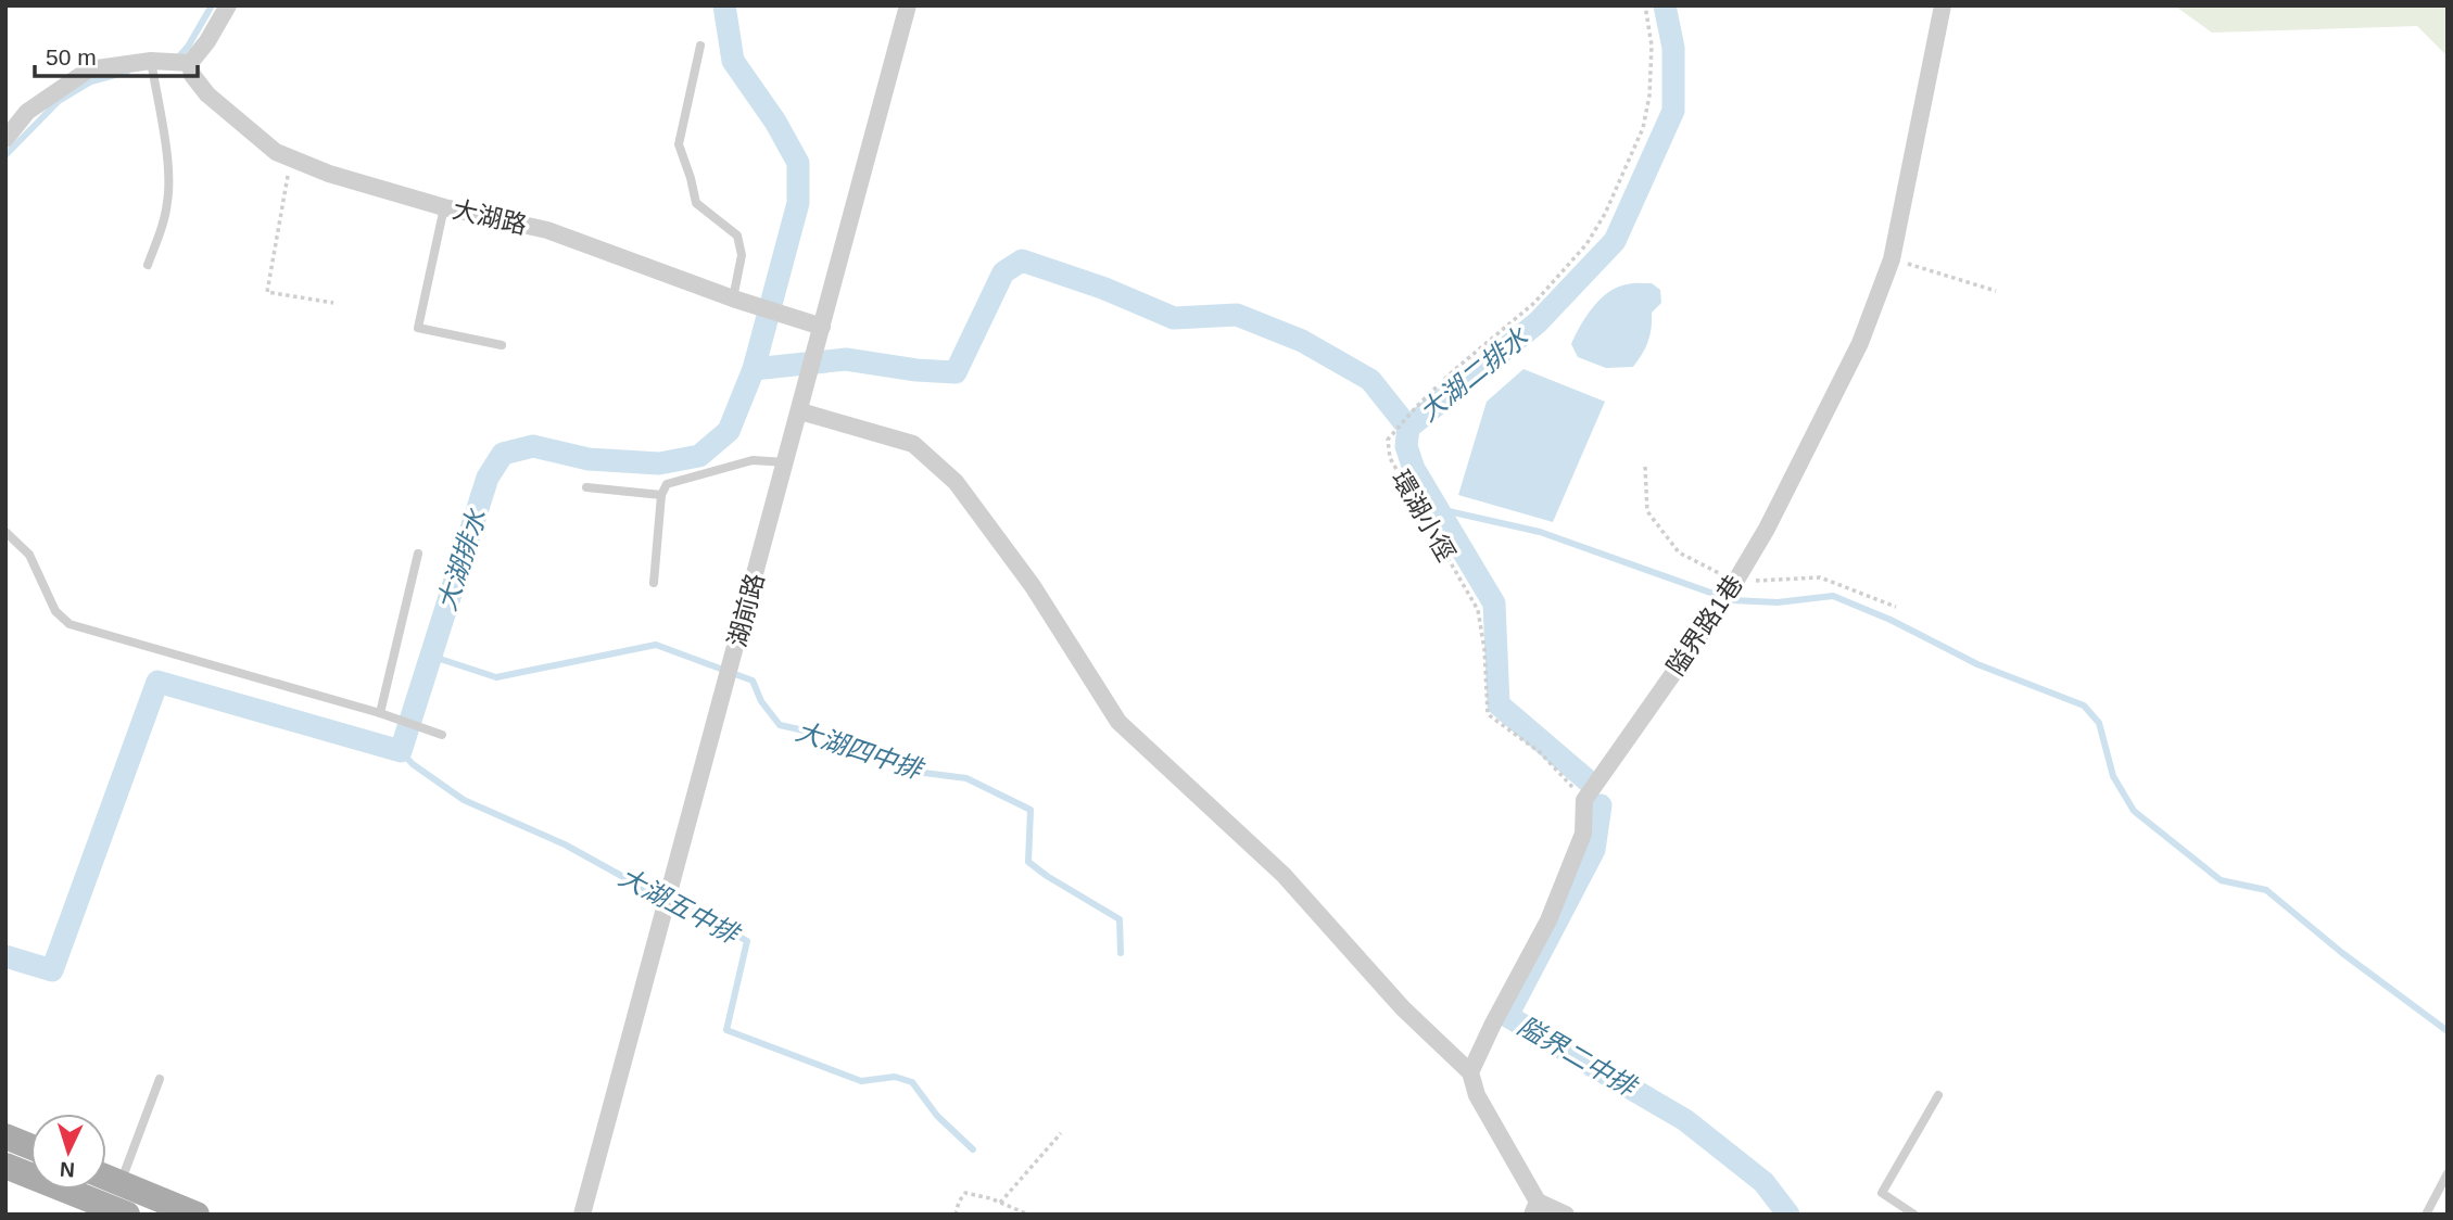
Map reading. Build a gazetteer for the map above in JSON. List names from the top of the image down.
{
  "streets": {
    "street": ["大湖路", "湖前路", "隘界路1巷"],
    "path": ["環湖小徑"]
  },
  "crossings": [
    ["大湖路", "湖前路"],
    ["環湖小徑", "隘界路1巷"]
  ],
  "water": [
    "大湖二排水",
    "大湖排水",
    "大湖四中排",
    "大湖五中排",
    "隘界二中排"
  ],
  "scale_bar": "50 m",
  "north": "bottom"
}
